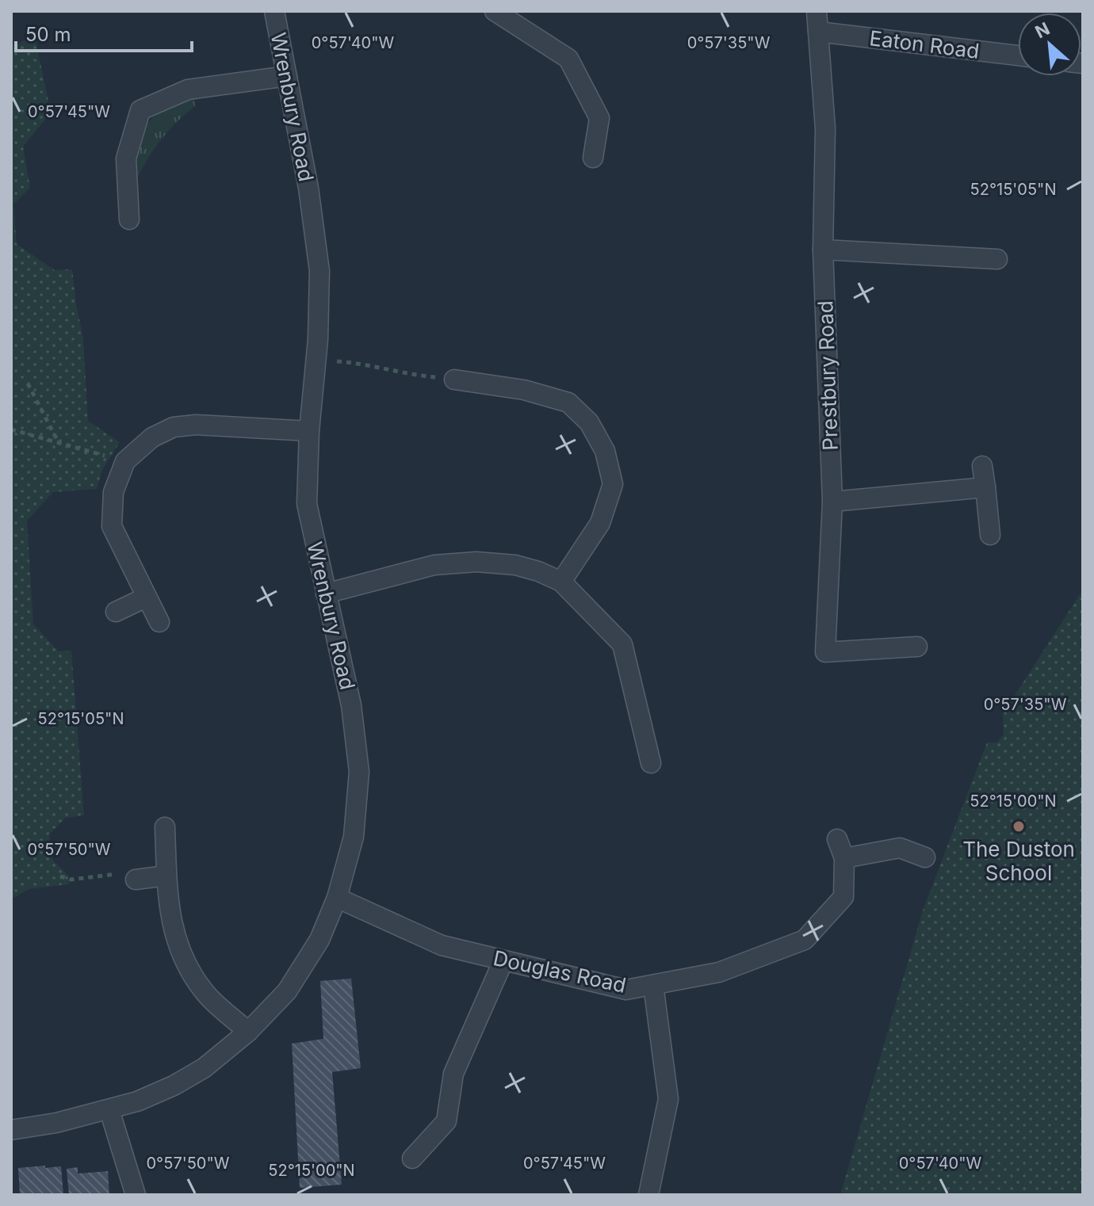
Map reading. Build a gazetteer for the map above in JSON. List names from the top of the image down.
{
  "streets": {
    "street": [
      "Eaton Road",
      "Wrenbury Road",
      "Prestbury Road",
      "Douglas Road"
    ]
  },
  "crossings": [
    ["Eaton Road", "Prestbury Road"],
    ["Wrenbury Road", "Douglas Road"]
  ],
  "places": ["The Duston School"],
  "scale_bar": "50 m",
  "north": "top left",
  "coordinates": [
    "0°57'40\"W",
    "0°57'35\"W",
    "0°57'45\"W",
    "52°15'05\"N",
    "52°15'00\"N",
    "0°57'50\"W"
  ]
}
